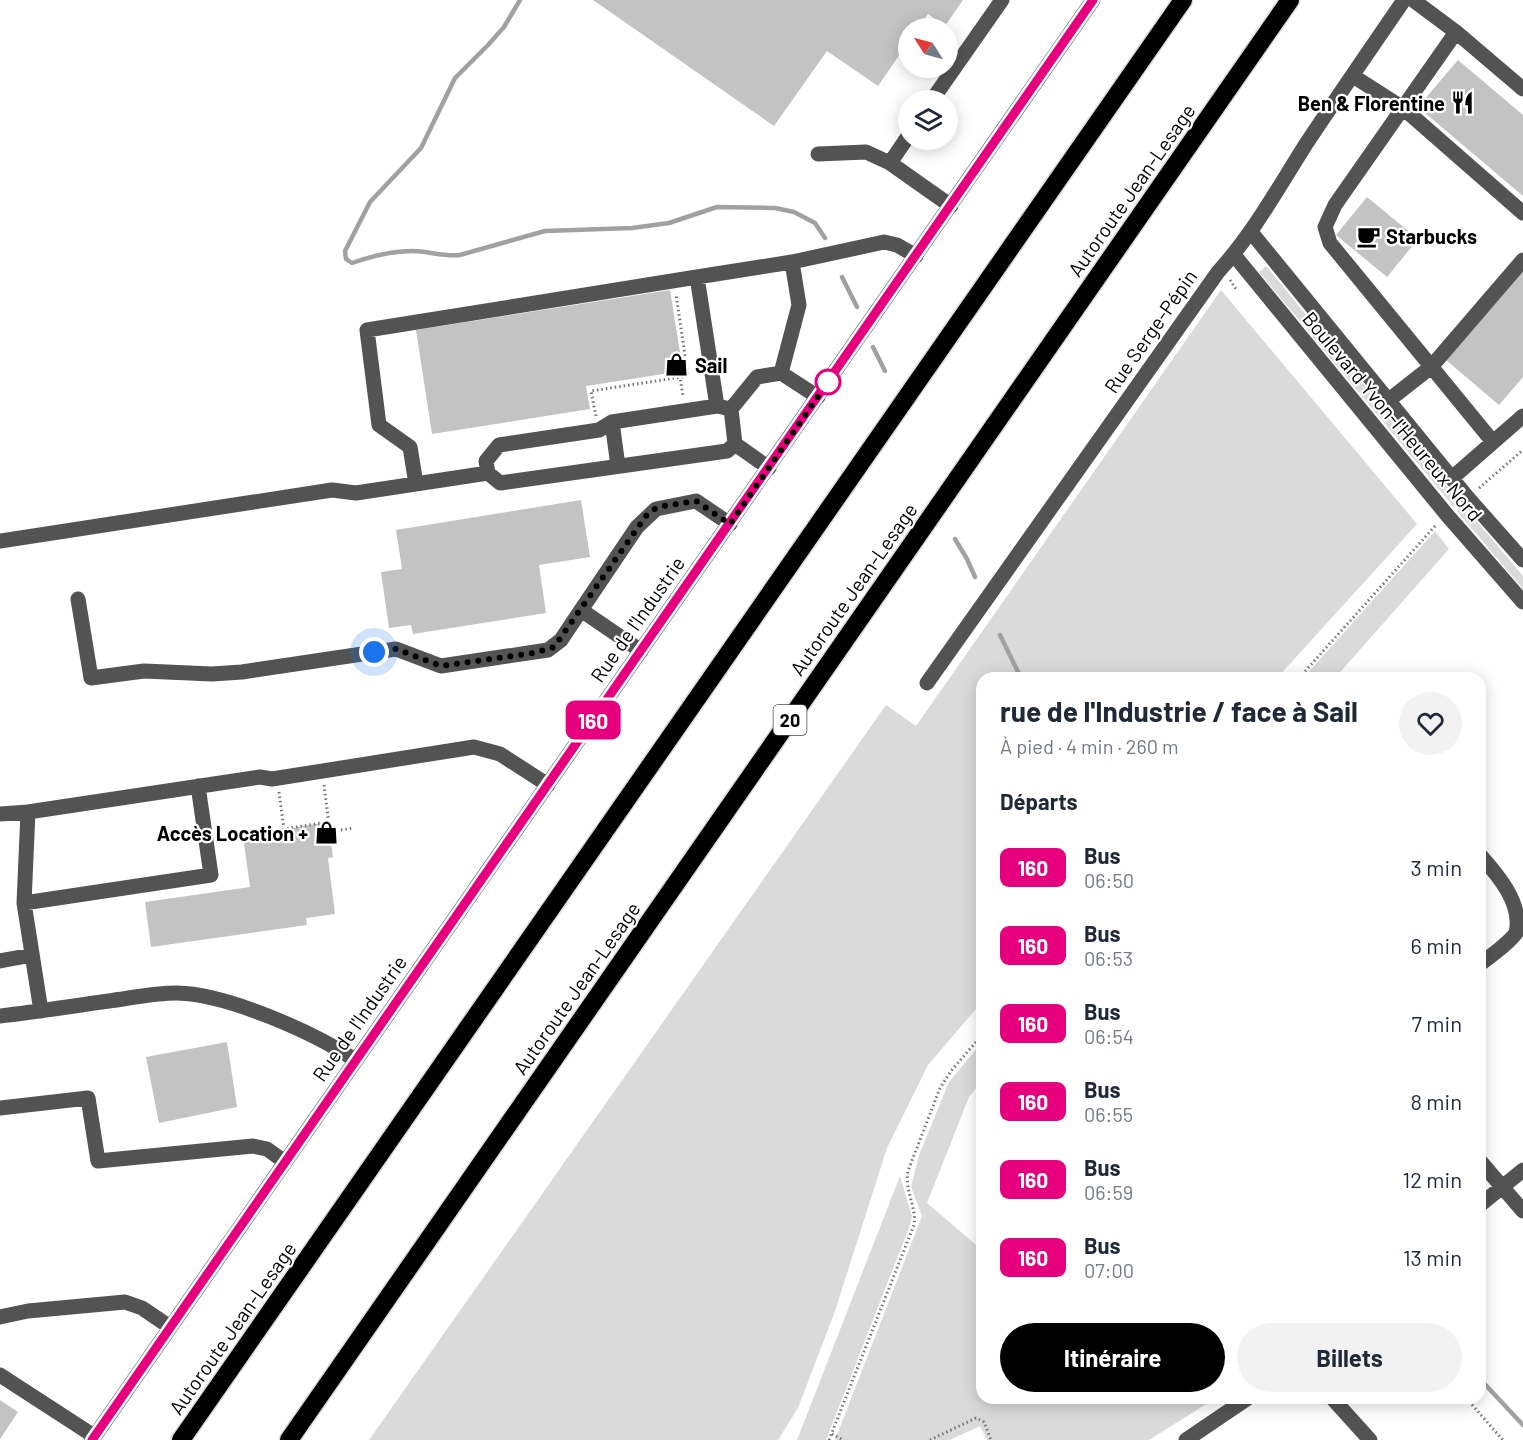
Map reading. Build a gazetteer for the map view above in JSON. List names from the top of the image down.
{
  "streets": {
    "highway": ["Autoroute Jean-Lesage", "20"],
    "street": ["Rue Serge-Pépin", "Boulevard Yvon-l'Heureux Nord", "Rue de l'Industrie"]
  },
  "crossings": [
    ["Rue Serge-Pépin", "Boulevard Yvon-l'Heureux Nord"]
  ],
  "places": {
    "restaurant": ["Ben & Florentine"],
    "cafe": ["Starbucks"],
    "shop": ["Sail", "Accès Location +"]
  },
  "lines": ["bus line 160"],
  "north": "top left",
  "page": {
    "on_map": "160",
    "heading": [
      ["rue de l'Industrie / face à Sail", "À pied · 4 min · 260 m"],
      "Départs"
    ],
    "list": [
      {
        "mark": "160",
        "name": "Bus",
        "note": "06:50",
        "value": "3 min"
      },
      {
        "mark": "160",
        "name": "Bus",
        "note": "06:53",
        "value": "6 min"
      },
      {
        "mark": "160",
        "name": "Bus",
        "note": "06:54",
        "value": "7 min"
      },
      {
        "mark": "160",
        "name": "Bus",
        "note": "06:55",
        "value": "8 min"
      },
      {
        "mark": "160",
        "name": "Bus",
        "note": "06:59",
        "value": "12 min"
      },
      {
        "mark": "160",
        "name": "Bus",
        "note": "07:00",
        "value": "13 min"
      }
    ],
    "buttons": ["Itinéraire", "Billets"]
  }
}
